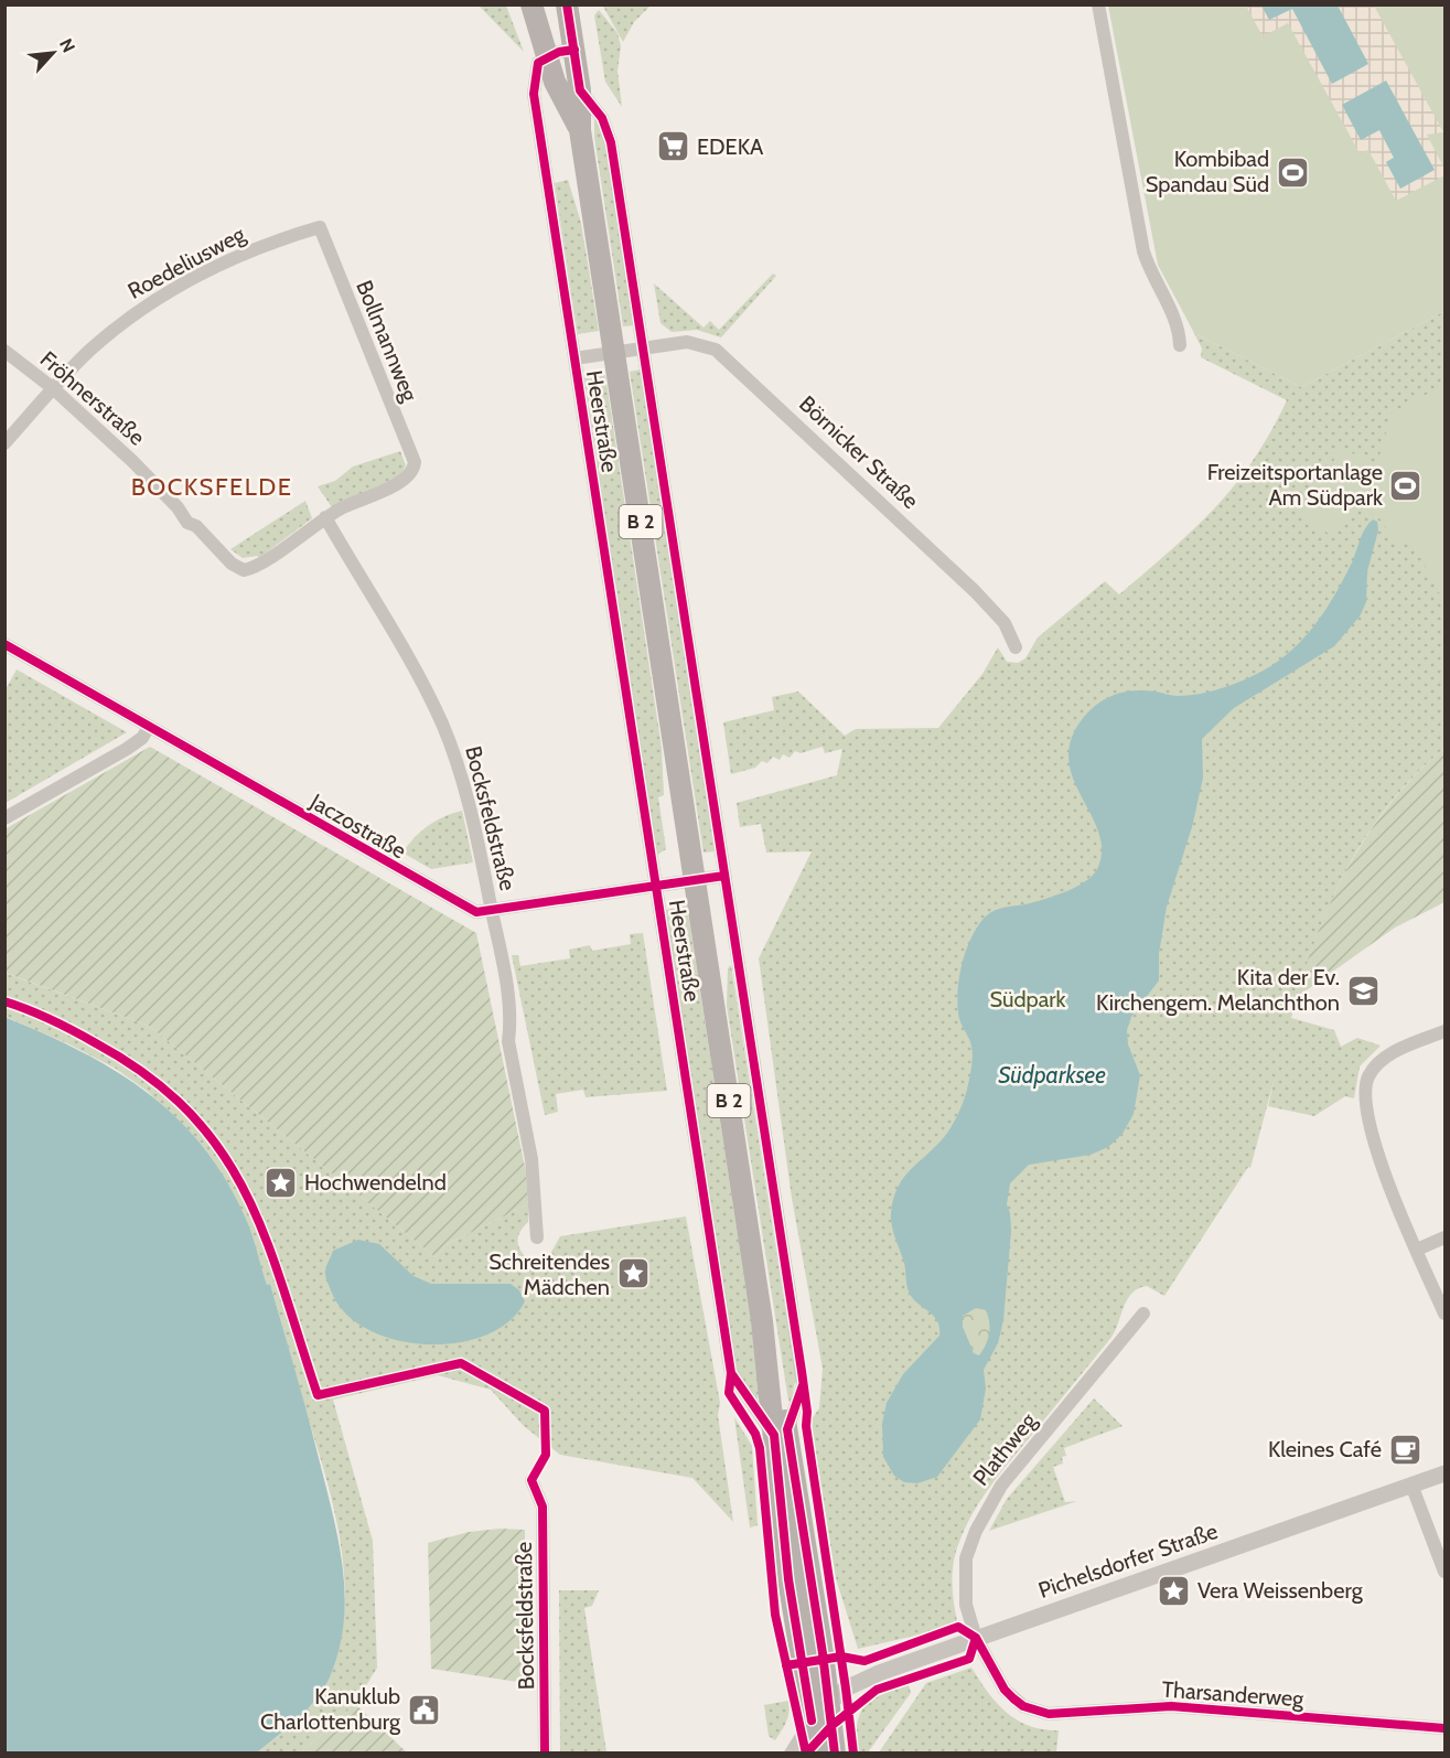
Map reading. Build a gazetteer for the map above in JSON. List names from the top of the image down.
{
  "streets": {
    "main road": ["Heerstraße", "B 2"],
    "street": [
      "Roedeliusweg",
      "Bollmannweg",
      "Fröhnerstraße",
      "Börnicker Straße",
      "Bocksfeldstraße",
      "Jaczostraße",
      "Plathweg",
      "Pichelsdorfer Straße",
      "Tharsanderweg"
    ]
  },
  "crossings": [
    ["Roedeliusweg", "Bollmannweg"],
    ["Roedeliusweg", "Fröhnerstraße"],
    ["Bollmannweg", "Fröhnerstraße"],
    ["Bollmannweg", "Bocksfeldstraße"],
    ["Fröhnerstraße", "Bocksfeldstraße"],
    ["Heerstraße", "Börnicker Straße"],
    ["Heerstraße", "Jaczostraße"],
    ["Heerstraße", "Pichelsdorfer Straße"],
    ["Bocksfeldstraße", "Jaczostraße"],
    ["Plathweg", "Pichelsdorfer Straße"],
    ["Plathweg", "Tharsanderweg"],
    ["Pichelsdorfer Straße", "Tharsanderweg"]
  ],
  "districts": ["BOCKSFELDE"],
  "water": ["Südparksee"],
  "parks": ["Südpark"],
  "places": {
    "supermarket": ["EDEKA"],
    "sports": ["Kombibad Spandau Süd", "Freizeitsportanlage Am Südpark"],
    "school or university": ["Kita der Ev. Kirchengem. Melanchthon"],
    "place": ["Hochwendelnd", "Schreitendes Mädchen", "Vera Weissenberg"],
    "cafe": ["Kleines Café"],
    "public building": ["Kanuklub Charlottenburg"]
  },
  "north": "top right"
}
